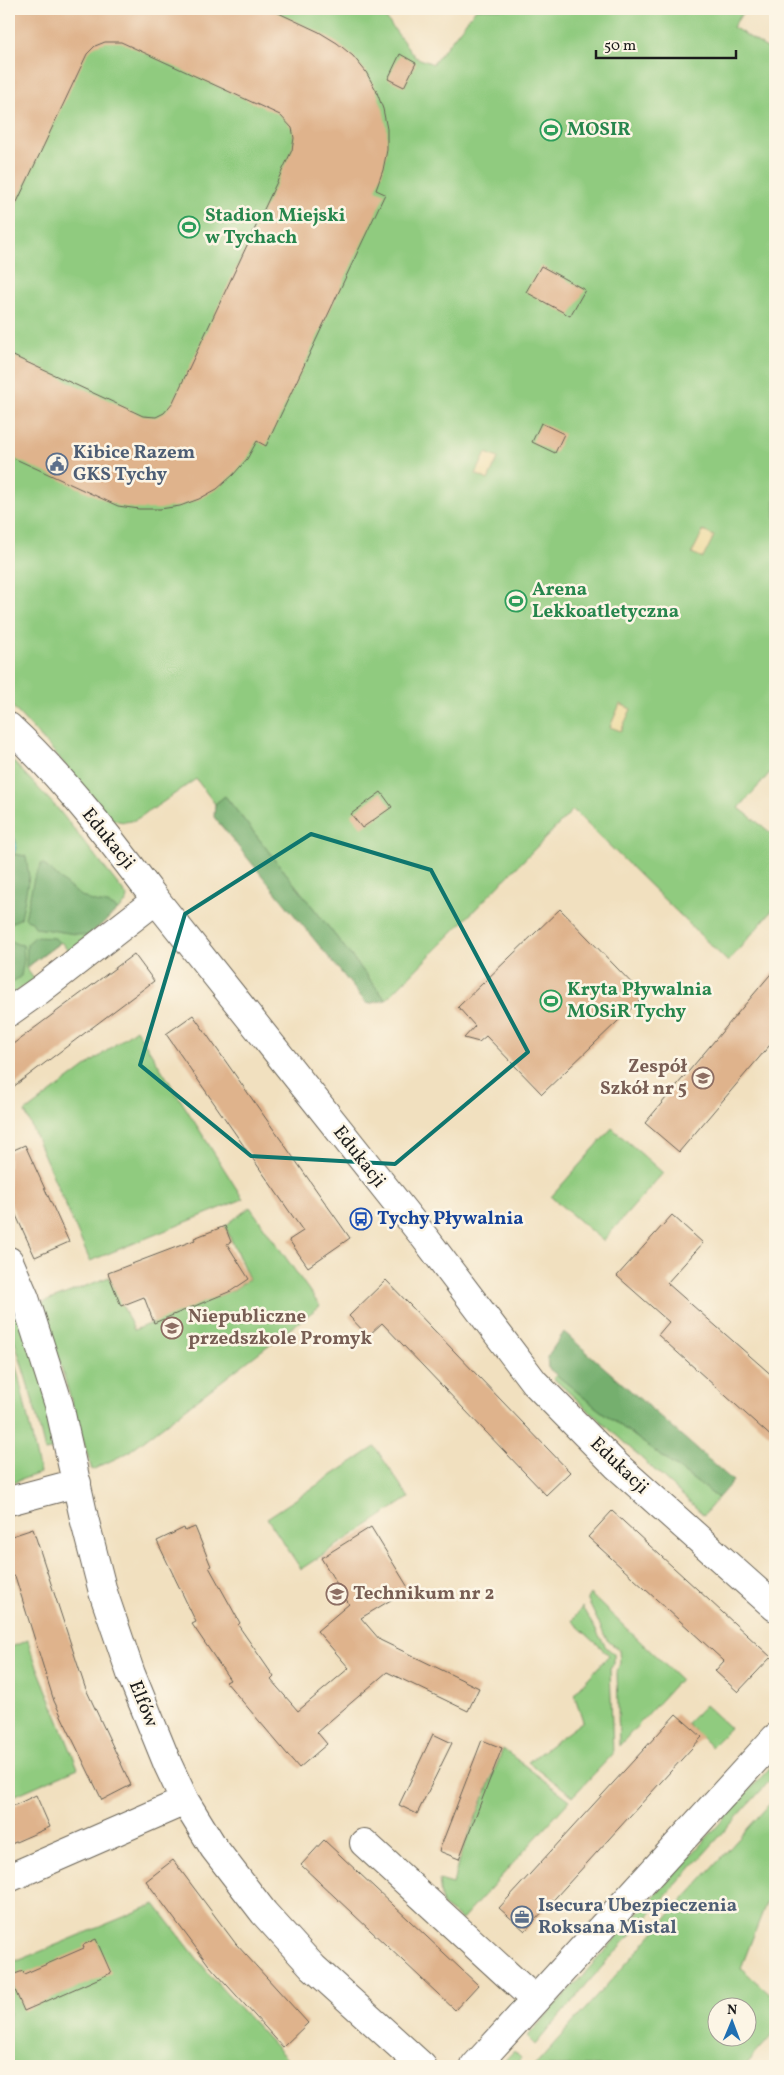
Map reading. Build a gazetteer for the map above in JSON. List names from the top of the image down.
{
  "streets": {
    "street": ["Edukacji", "Elfów"]
  },
  "places": {
    "sports": [
      "MOSIR",
      "Stadion Miejski w Tychach",
      "Arena Lekkoatletyczna",
      "Kryta Pływalnia MOSiR Tychy"
    ],
    "public building": ["Kibice Razem GKS Tychy"],
    "school or university": ["Zespół Szkół nr 5", "Niepubliczne przedszkole Promyk", "Technikum nr 2"],
    "bus stop": ["Tychy Pływalnia"],
    "office": ["Isecura Ubezpieczenia Roksana Mistal"]
  },
  "scale_bar": "50 m",
  "north": "top"
}
